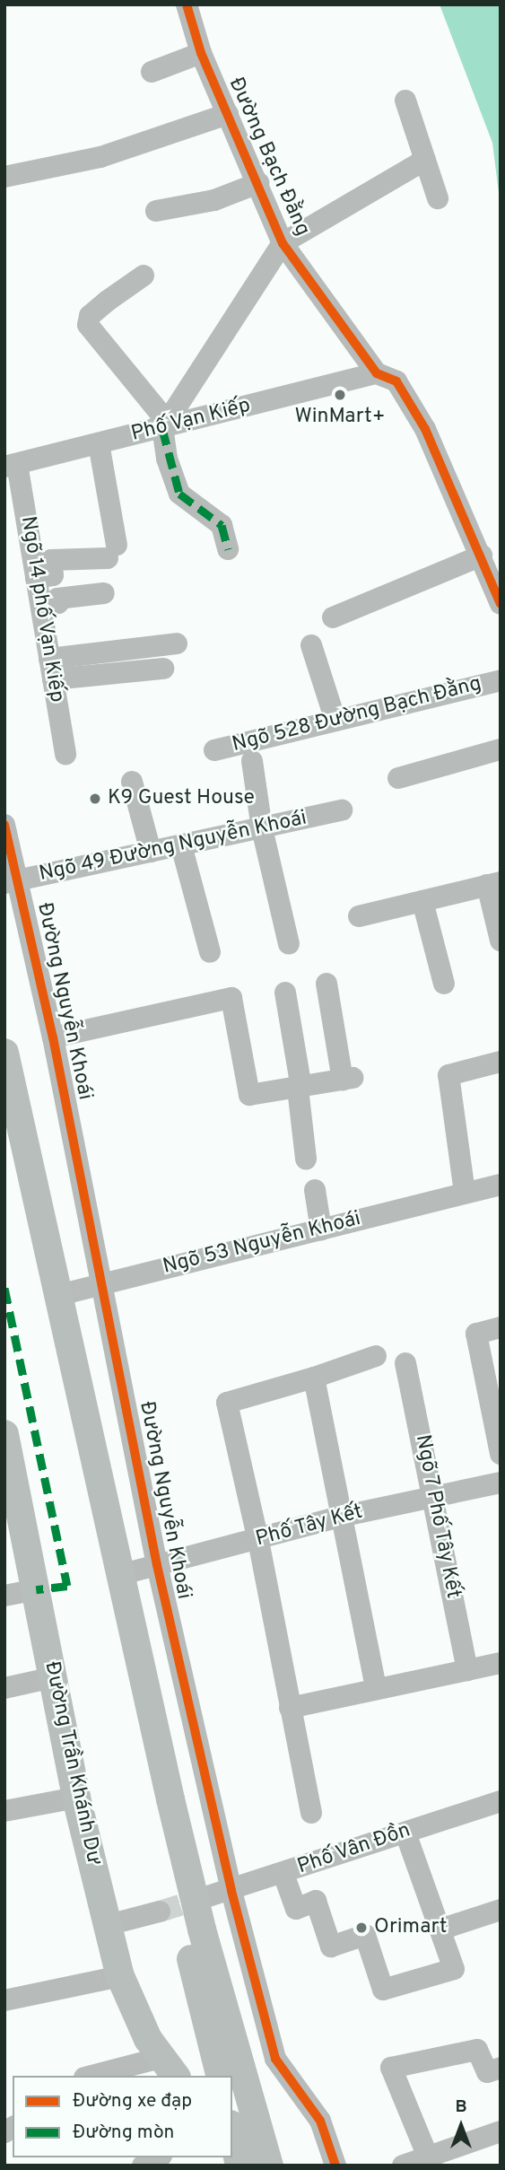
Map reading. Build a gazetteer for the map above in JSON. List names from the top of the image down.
{
  "streets": {
    "main road": ["Đường Trần Khánh Dư"],
    "street": [
      "Đường Bạch Đằng",
      "Phố Vạn Kiếp",
      "Ngõ 14 phố Vạn Kiếp",
      "Ngõ 528 Đường Bạch Đằng",
      "Ngõ 49 Đường Nguyễn Khoái",
      "Đường Nguyễn Khoái",
      "Ngõ 53 Nguyễn Khoái",
      "Ngõ 7 Phố Tây Kết",
      "Phố Tây Kết",
      "Phố Vân Đồn"
    ]
  },
  "crossings": [
    ["Đường Bạch Đằng", "Phố Vạn Kiếp"],
    ["Phố Vạn Kiếp", "Ngõ 14 phố Vạn Kiếp"],
    ["Ngõ 49 Đường Nguyễn Khoái", "Đường Nguyễn Khoái"],
    ["Đường Nguyễn Khoái", "Ngõ 53 Nguyễn Khoái"],
    ["Đường Nguyễn Khoái", "Phố Tây Kết"],
    ["Đường Nguyễn Khoái", "Phố Vân Đồn"],
    ["Ngõ 7 Phố Tây Kết", "Phố Tây Kết"]
  ],
  "places": ["WinMart+", "K9 Guest House", "Orimart"],
  "legend": ["Đường xe đạp", "Đường mòn"],
  "north": "top"
}
